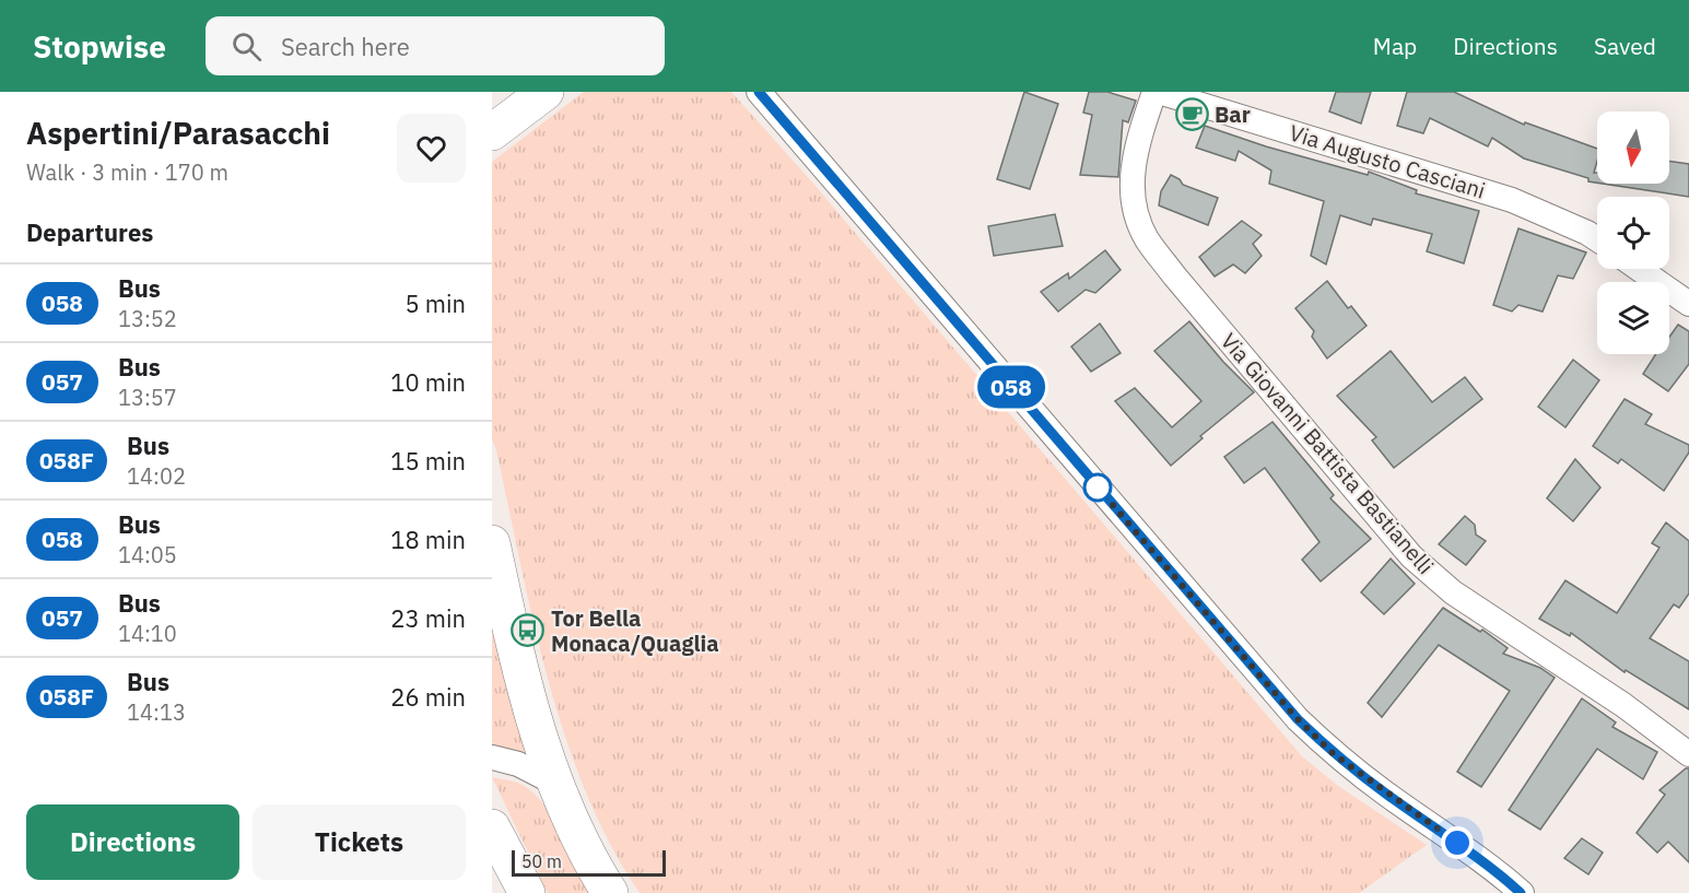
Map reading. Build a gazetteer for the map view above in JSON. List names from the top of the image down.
{
  "streets": {
    "street": ["Via Augusto Casciani", "Via Giovanni Battista Bastianelli"]
  },
  "crossings": [
    ["Via Augusto Casciani", "Via Giovanni Battista Bastianelli"]
  ],
  "places": {
    "cafe": ["Bar"],
    "bus stop": ["Tor Bella Monaca/Quaglia"]
  },
  "lines": ["bus line 058"],
  "scale_bar": "50 m",
  "north": "bottom",
  "page": {
    "header": "Stopwise",
    "search": "Search here",
    "nav": ["Map", "Directions", "Saved"],
    "heading": [
      ["Aspertini/Parasacchi", "Walk · 3 min · 170 m"],
      "Departures"
    ],
    "on_map": "058",
    "list": [
      {
        "mark": "058",
        "name": "Bus",
        "note": "13:52",
        "value": "5 min"
      },
      {
        "mark": "057",
        "name": "Bus",
        "note": "13:57",
        "value": "10 min"
      },
      {
        "mark": "058F",
        "name": "Bus",
        "note": "14:02",
        "value": "15 min"
      },
      {
        "mark": "058",
        "name": "Bus",
        "note": "14:05",
        "value": "18 min"
      },
      {
        "mark": "057",
        "name": "Bus",
        "note": "14:10",
        "value": "23 min"
      },
      {
        "mark": "058F",
        "name": "Bus",
        "note": "14:13",
        "value": "26 min"
      }
    ],
    "buttons": ["Directions", "Tickets"],
    "scale": "50 m"
  }
}
